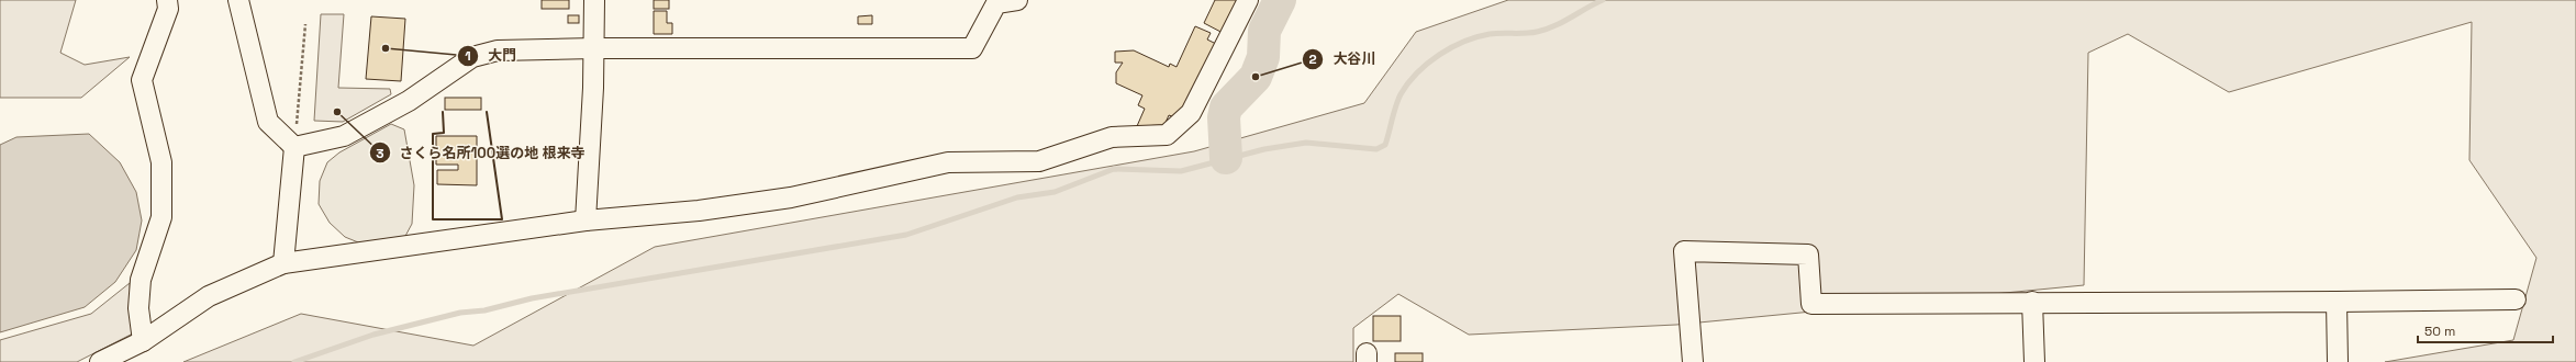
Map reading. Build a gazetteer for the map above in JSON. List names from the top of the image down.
{
  "places": ["大門", "大谷川", "さくら名所100選の地 根来寺"],
  "scale_bar": "50 m"
}
